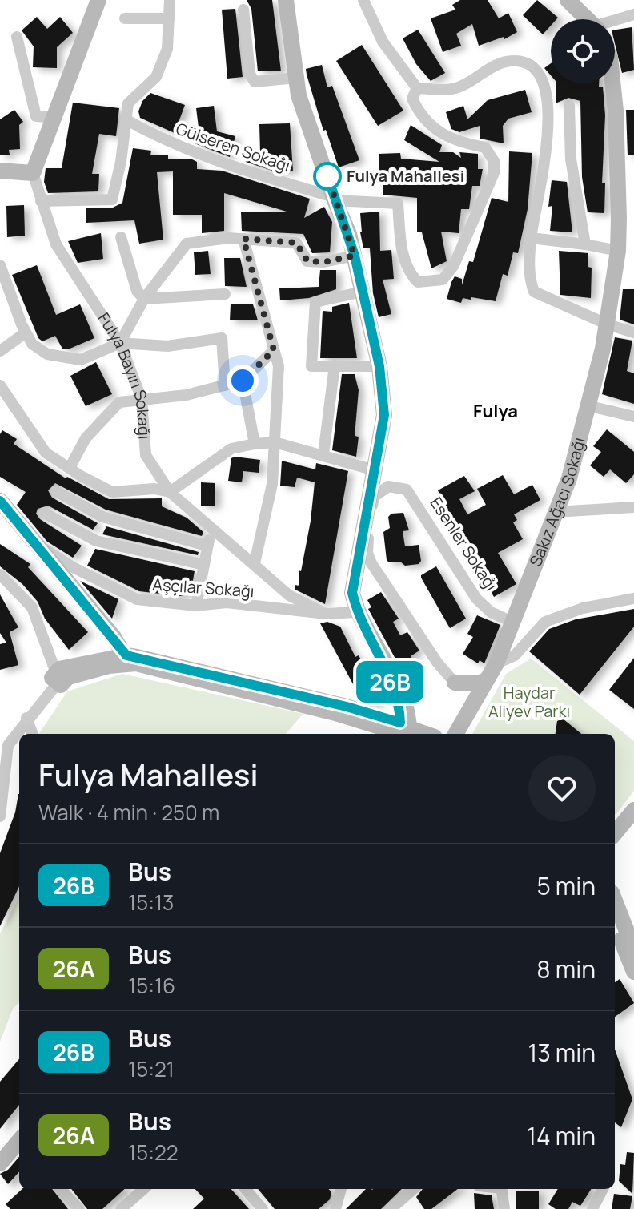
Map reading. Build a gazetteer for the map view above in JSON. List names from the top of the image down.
{
  "streets": {
    "street": [
      "Gülseren Sokağı",
      "Fulya Bayırı Sokağı",
      "Sakız Ağacı Sokağı",
      "Esenler Sokağı",
      "Aşçılar Sokağı"
    ]
  },
  "crossings": [
    ["Fulya Bayırı Sokağı", "Aşçılar Sokağı"],
    ["Sakız Ağacı Sokağı", "Esenler Sokağı"]
  ],
  "districts": ["Fulya"],
  "parks": ["Haydar Aliyev Parkı"],
  "places": ["Fulya Mahallesi"],
  "lines": ["bus line 26B"],
  "page": {
    "on_map": "26B",
    "heading": ["Fulya Mahallesi", "Walk · 4 min · 250 m"],
    "list": [
      {
        "mark": "26B",
        "name": "Bus",
        "note": "15:13",
        "value": "5 min"
      },
      {
        "mark": "26A",
        "name": "Bus",
        "note": "15:16",
        "value": "8 min"
      },
      {
        "mark": "26B",
        "name": "Bus",
        "note": "15:21",
        "value": "13 min"
      },
      {
        "mark": "26A",
        "name": "Bus",
        "note": "15:22",
        "value": "14 min"
      }
    ]
  }
}
